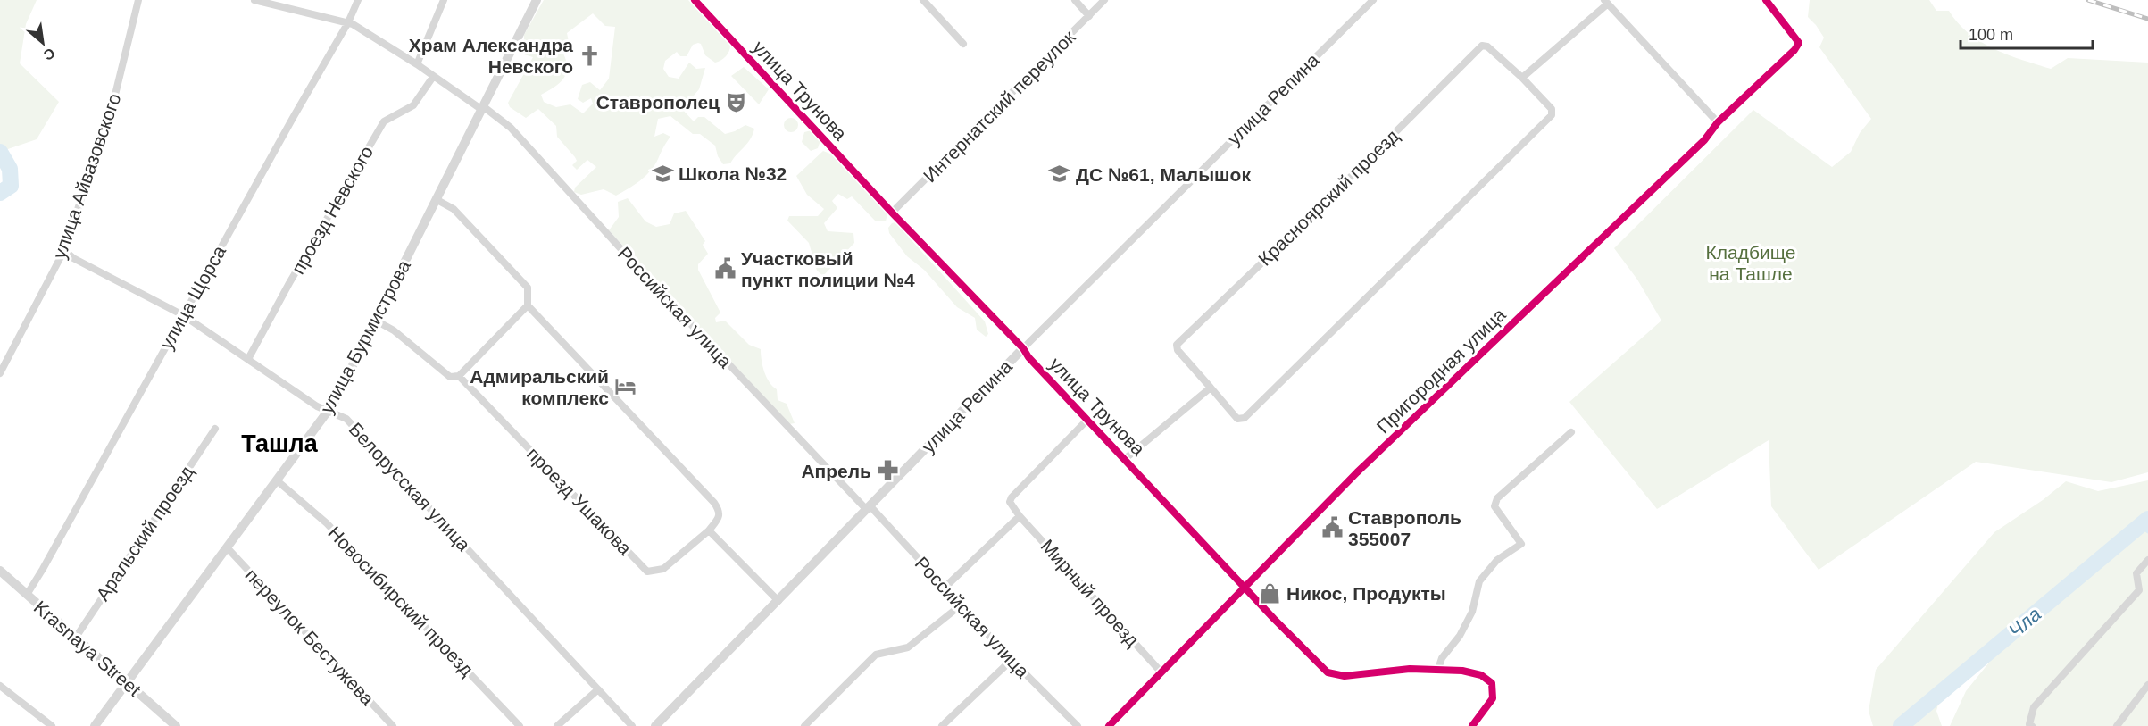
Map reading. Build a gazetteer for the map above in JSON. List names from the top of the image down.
{
  "streets": {
    "street": [
      "улица Трунова",
      "улица Репина",
      "Интернатский переулок",
      "улица Айвазовского",
      "Красноярский проезд",
      "проезд Невского",
      "улица Щорса",
      "Российская улица",
      "улица Бурмистрова",
      "Пригородная улица",
      "Белорусская улица",
      "проезд Ушакова",
      "Аральский проезд",
      "Мирный проезд",
      "Новосибирский проезд",
      "переулок Бестужева",
      "Krasnaya Street"
    ]
  },
  "crossings": [
    ["улица Трунова", "улица Репина"],
    ["улица Трунова", "Интернатский переулок"],
    ["улица Трунова", "Пригородная улица"],
    ["улица Репина", "Российская улица"],
    ["улица Айвазовского", "Белорусская улица"],
    ["проезд Невского", "Российская улица"],
    ["проезд Невского", "Белорусская улица"],
    ["улица Щорса", "Российская улица"],
    ["улица Щорса", "Белорусская улица"],
    ["улица Щорса", "Krasnaya Street"],
    ["Российская улица", "улица Бурмистрова"],
    ["улица Бурмистрова", "Белорусская улица"],
    ["улица Бурмистрова", "проезд Ушакова"],
    ["улица Бурмистрова", "Новосибирский проезд"],
    ["улица Бурмистрова", "переулок Бестужева"],
    ["улица Бурмистрова", "Krasnaya Street"],
    ["Пригородная улица", "Мирный проезд"],
    ["Аральский проезд", "Krasnaya Street"]
  ],
  "districts": ["Ташла"],
  "water": ["Чла"],
  "parks": ["Кладбище на Ташле"],
  "places": {
    "church": ["Храм Александра Невского"],
    "theatre": ["Ставрополец"],
    "school or university": ["Школа №32", "ДС №61, Малышок"],
    "public building": ["Участковый пункт полиции №4", "Ставрополь 355007"],
    "hotel": ["Адмиральский комплекс"],
    "pharmacy": ["Апрель"],
    "shop": ["Никос, Продукты"]
  },
  "scale_bar": "100 m",
  "north": "bottom right"
}
